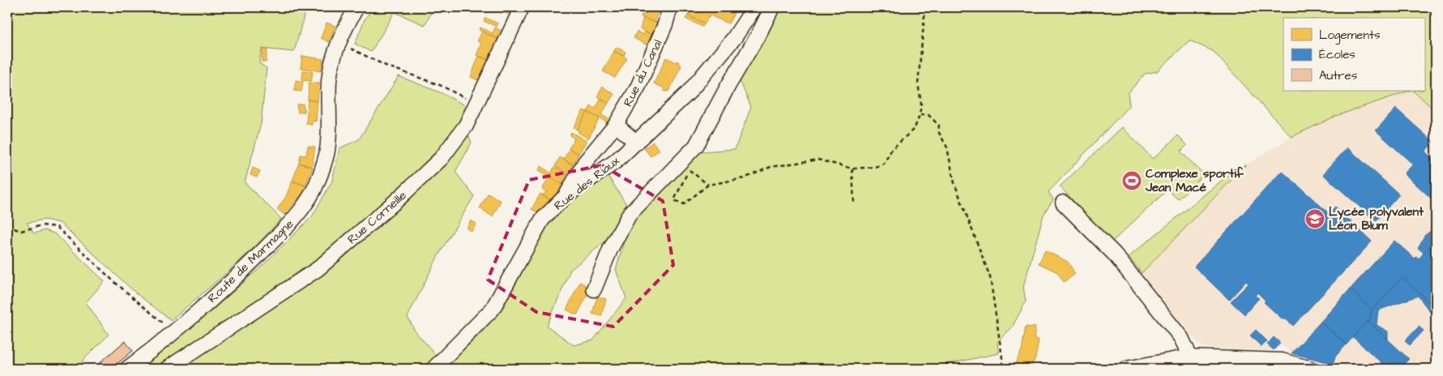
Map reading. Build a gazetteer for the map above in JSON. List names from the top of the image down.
{
  "streets": {
    "street": [
      "Rue du Canal",
      "Rue des Riaux",
      "Rue Corneille",
      "Route de Marmagne"
    ]
  },
  "crossings": [
    ["Rue du Canal", "Rue des Riaux"]
  ],
  "places": {
    "sports": ["Complexe sportif Jean Macé"],
    "school or university": ["Lycée polyvalent Léon Blum"]
  },
  "legend": ["Logements", "Écoles", "Autres"]
}
